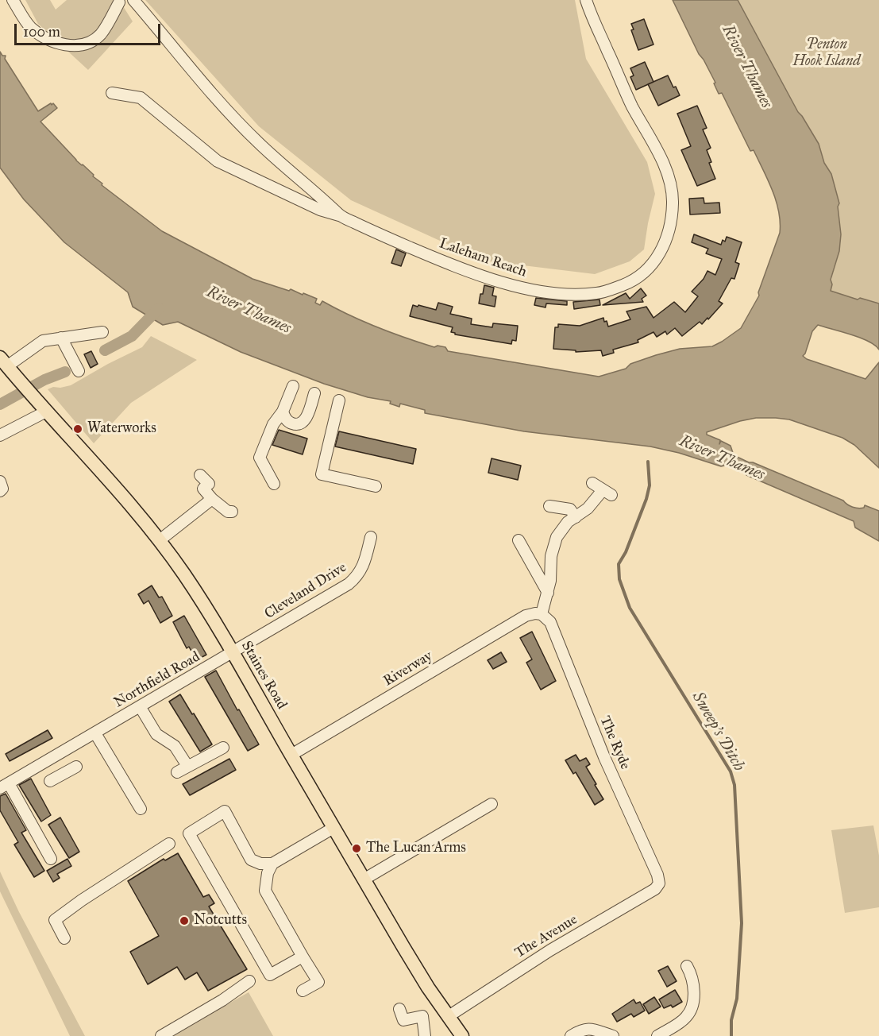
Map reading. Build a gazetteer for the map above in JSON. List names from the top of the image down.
{
  "streets": {
    "main road": ["Staines Road"],
    "street": [
      "Laleham Reach",
      "Cleveland Drive",
      "Riverway",
      "Northfield Road",
      "The Ryde",
      "The Avenue"
    ]
  },
  "crossings": [
    ["Cleveland Drive", "Staines Road"],
    ["Cleveland Drive", "Northfield Road"],
    ["Riverway", "Staines Road"],
    ["Riverway", "The Ryde"],
    ["Staines Road", "Northfield Road"],
    ["Staines Road", "The Avenue"],
    ["The Ryde", "The Avenue"]
  ],
  "water": ["River Thames", "Sweep's Ditch"],
  "parks": ["Penton Hook Island"],
  "places": ["Waterworks", "The Lucan Arms", "Notcutts"],
  "scale_bar": "100 m"
}
